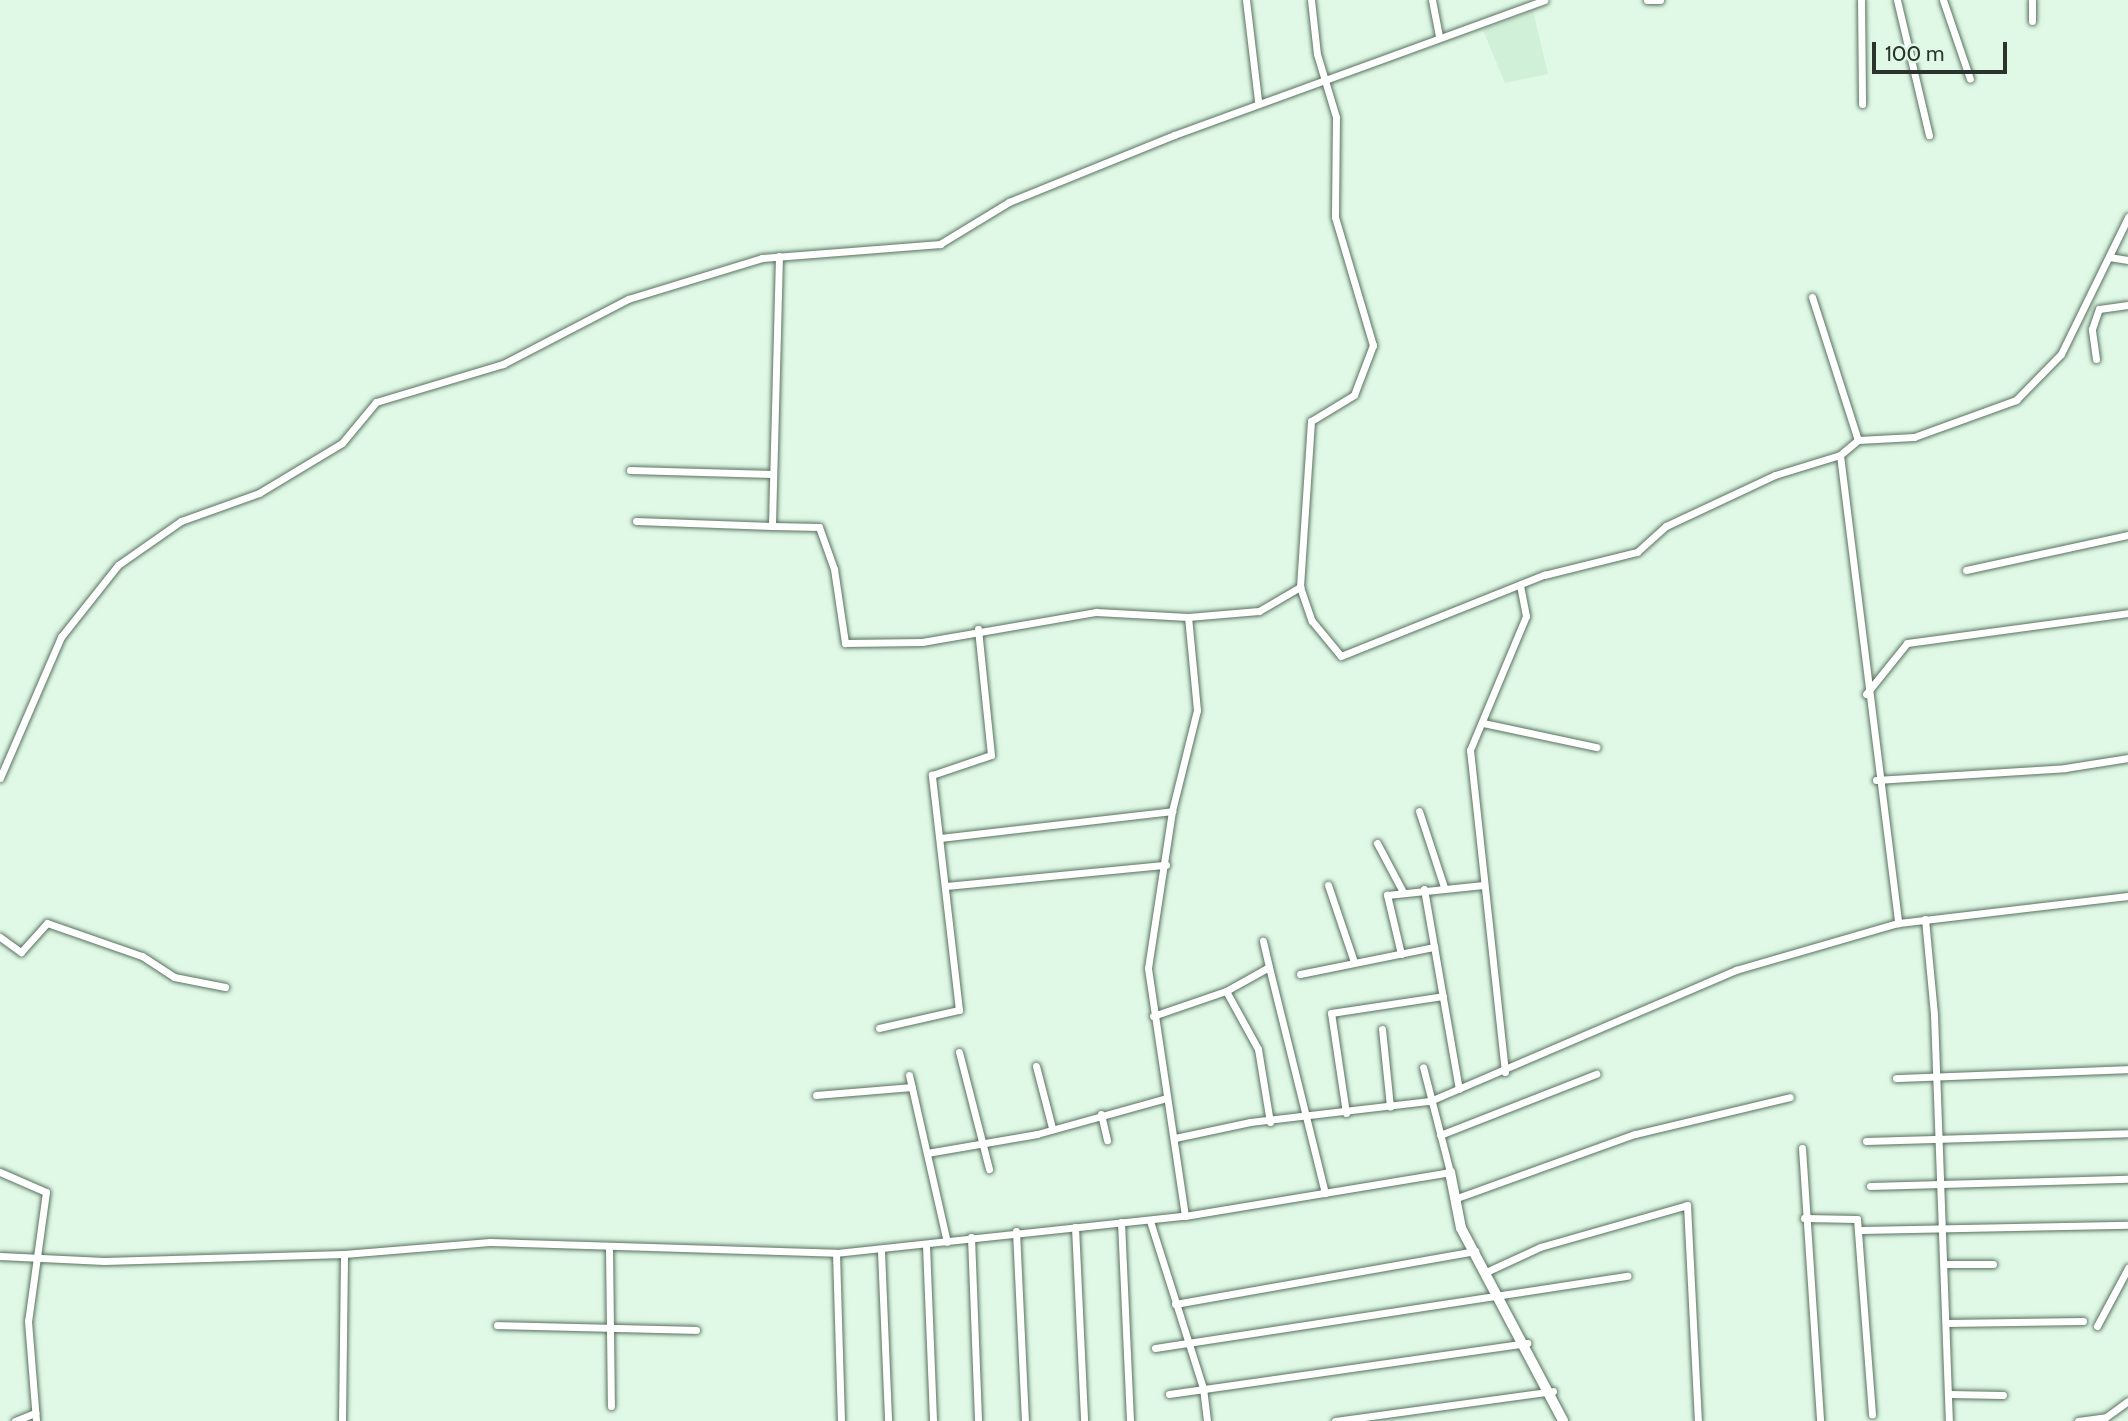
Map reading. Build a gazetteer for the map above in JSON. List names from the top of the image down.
{
  "scale_bar": "100 m"
}
